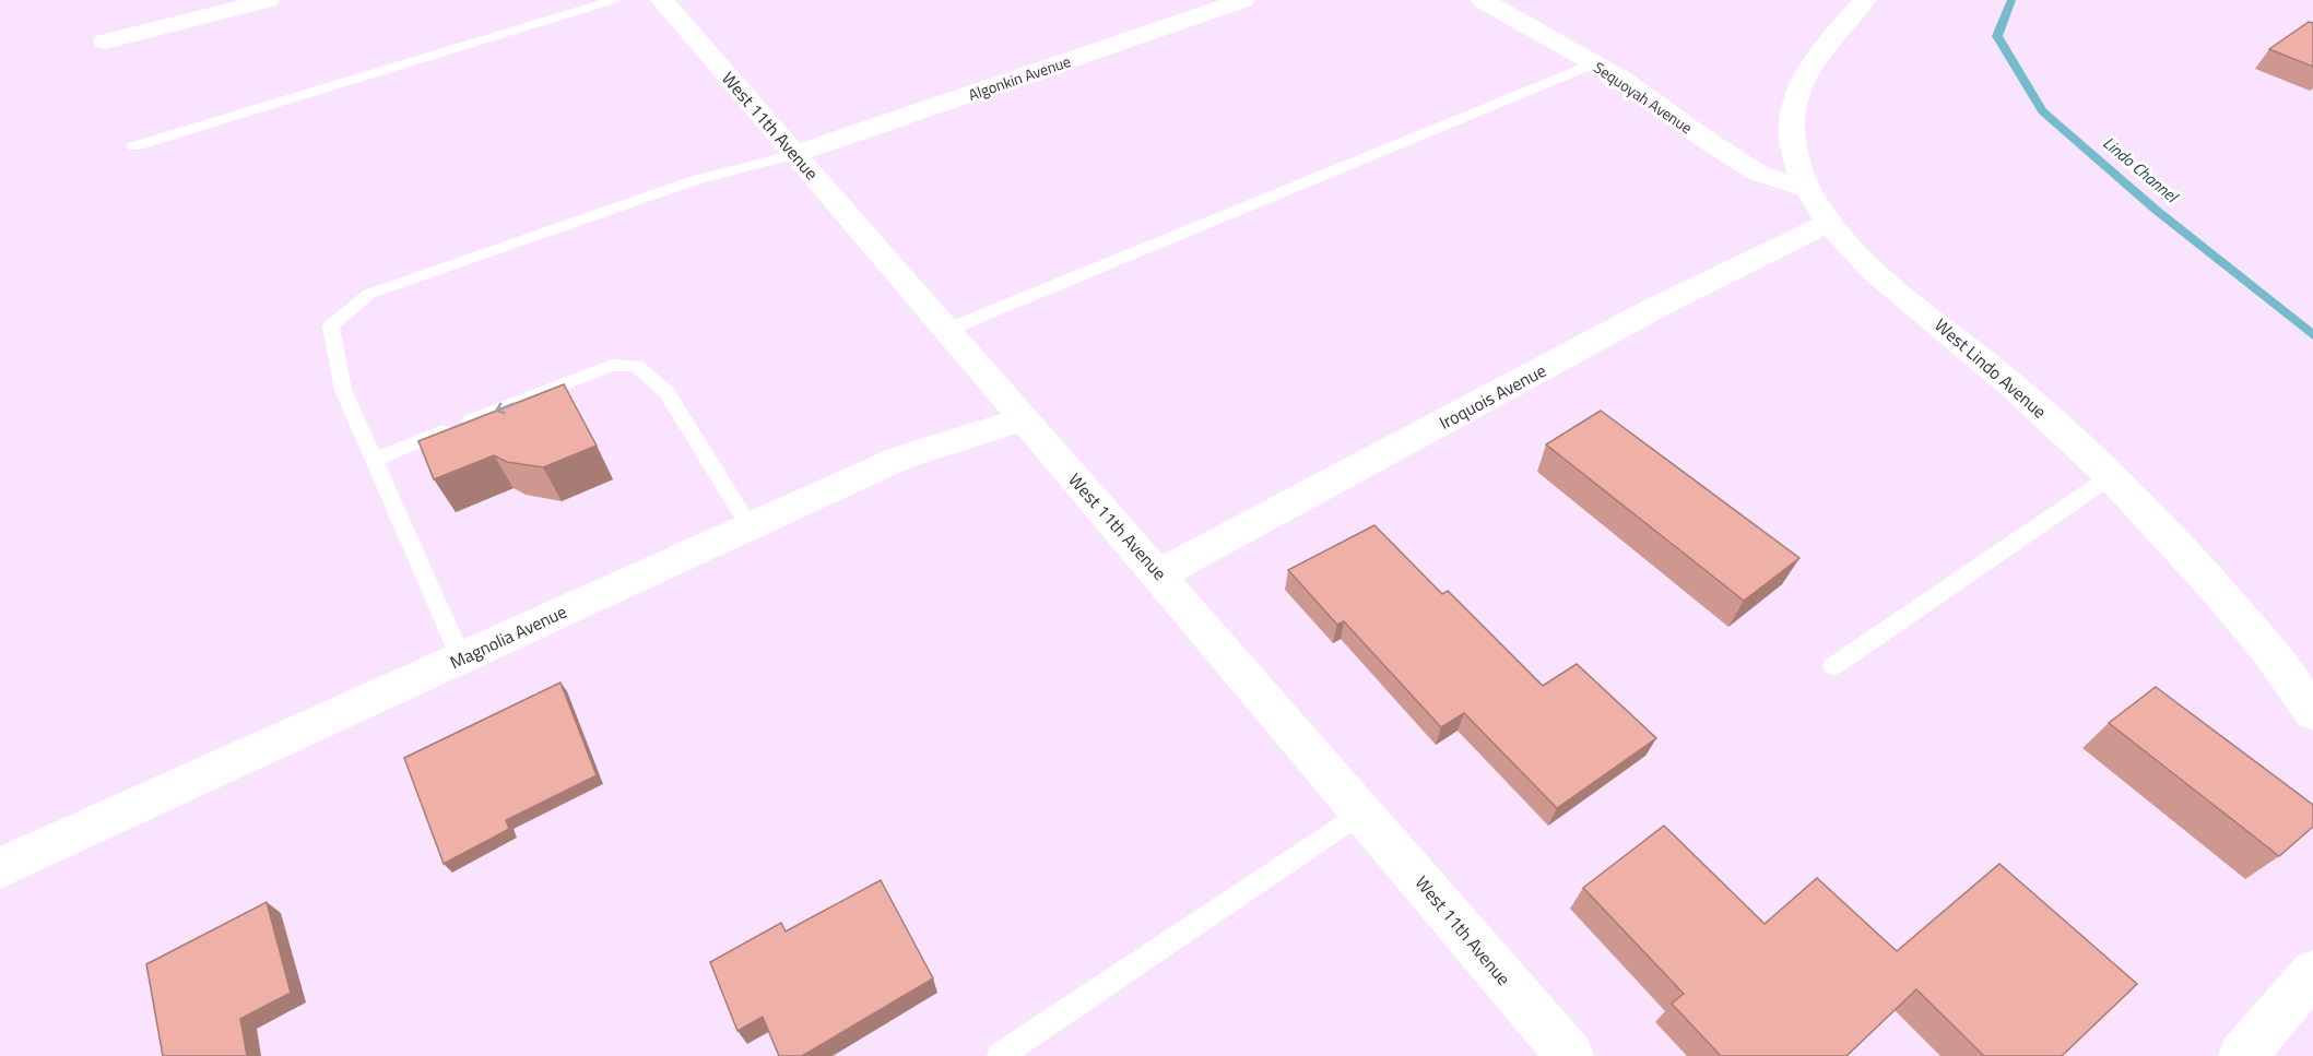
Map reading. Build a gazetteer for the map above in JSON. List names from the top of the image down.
{
  "streets": {
    "street": [
      "Algonkin Avenue",
      "Sequoyah Avenue",
      "West 11th Avenue",
      "West Lindo Avenue",
      "Iroquois Avenue",
      "Magnolia Avenue"
    ]
  },
  "crossings": [
    ["Algonkin Avenue", "West 11th Avenue"],
    ["Sequoyah Avenue", "West Lindo Avenue"],
    ["West 11th Avenue", "Iroquois Avenue"],
    ["West 11th Avenue", "Magnolia Avenue"],
    ["West Lindo Avenue", "Iroquois Avenue"]
  ],
  "water": ["Lindo Channel"]
}
